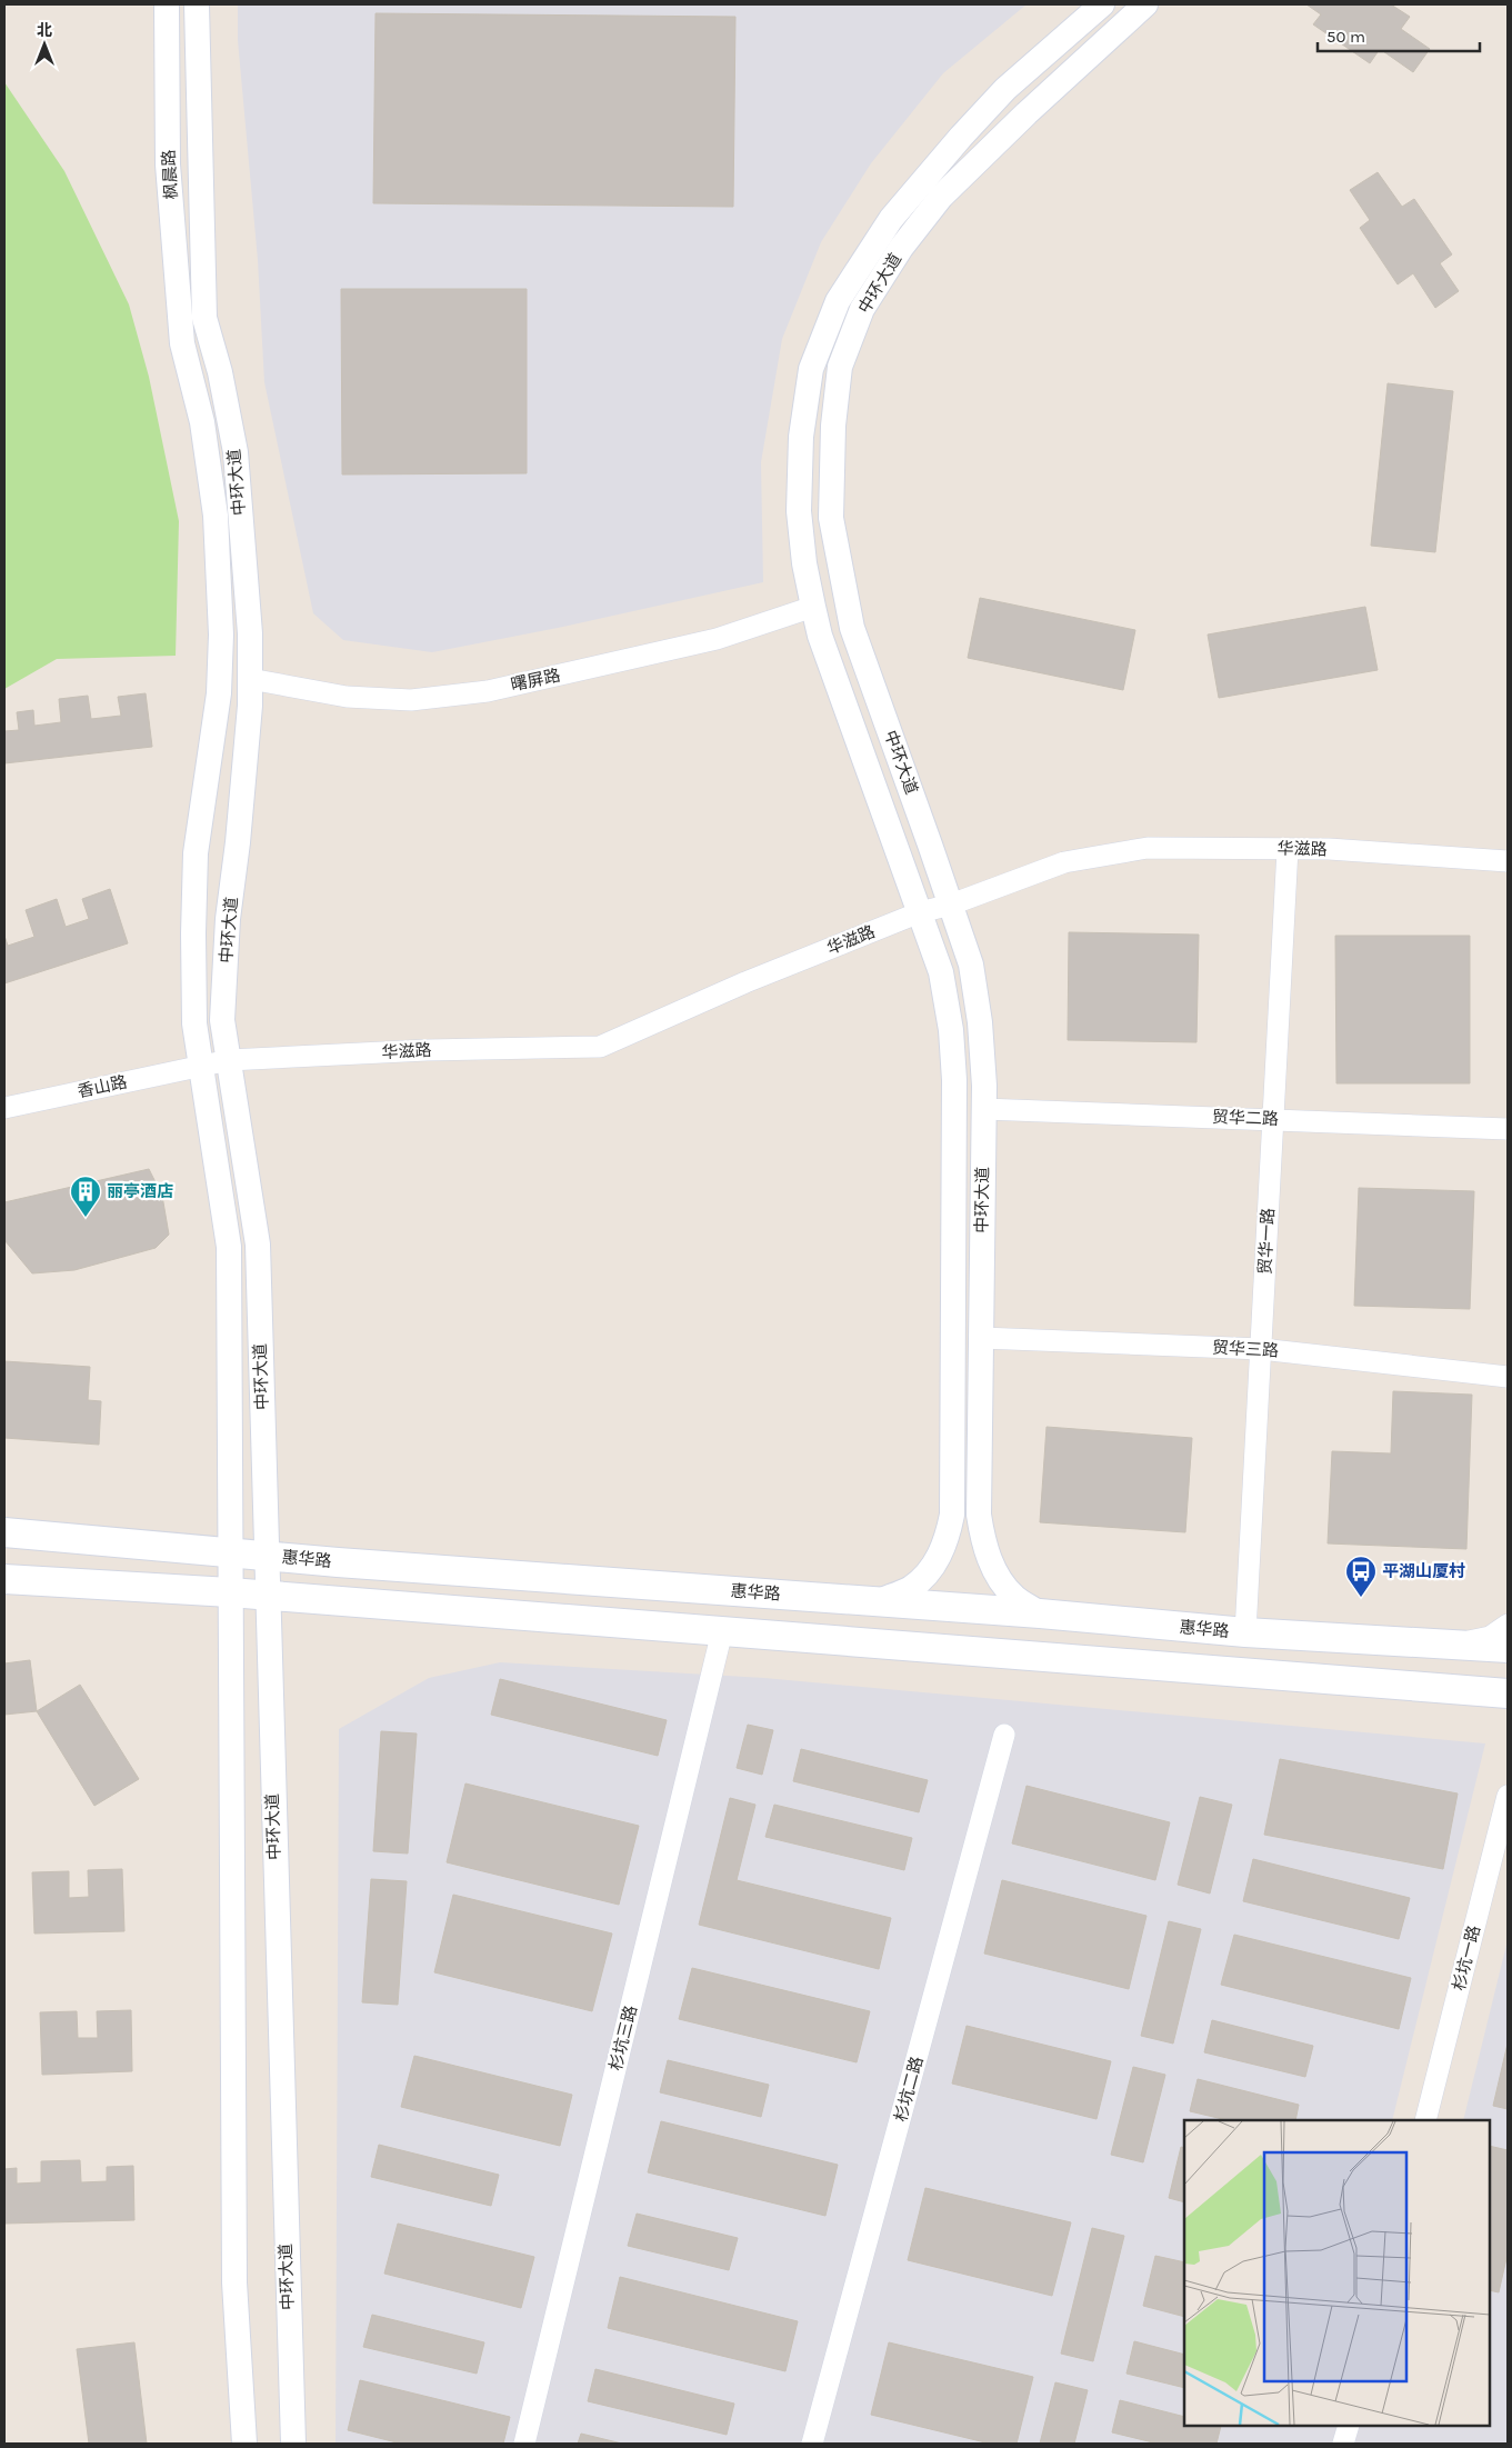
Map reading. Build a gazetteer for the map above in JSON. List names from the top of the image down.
{
  "streets": {
    "main road": ["惠华路"],
    "street": [
      "枫晨路",
      "中环大道",
      "曙屏路",
      "华滋路",
      "香山路",
      "贸华二路",
      "贸华一路",
      "贸华三路",
      "杉坑一路",
      "杉坑三路",
      "杉坑二路"
    ]
  },
  "crossings": [
    ["枫晨路", "中环大道"],
    ["中环大道", "曙屏路"],
    ["中环大道", "华滋路"],
    ["中环大道", "香山路"],
    ["中环大道", "贸华二路"],
    ["中环大道", "贸华三路"],
    ["中环大道", "惠华路"],
    ["华滋路", "香山路"],
    ["华滋路", "贸华一路"],
    ["贸华二路", "贸华一路"],
    ["贸华一路", "贸华三路"],
    ["贸华一路", "惠华路"]
  ],
  "places": {
    "building": ["丽亭酒店"],
    "bus stop": ["平湖山厦村"]
  },
  "scale_bar": "50 m",
  "north": "top"
}
